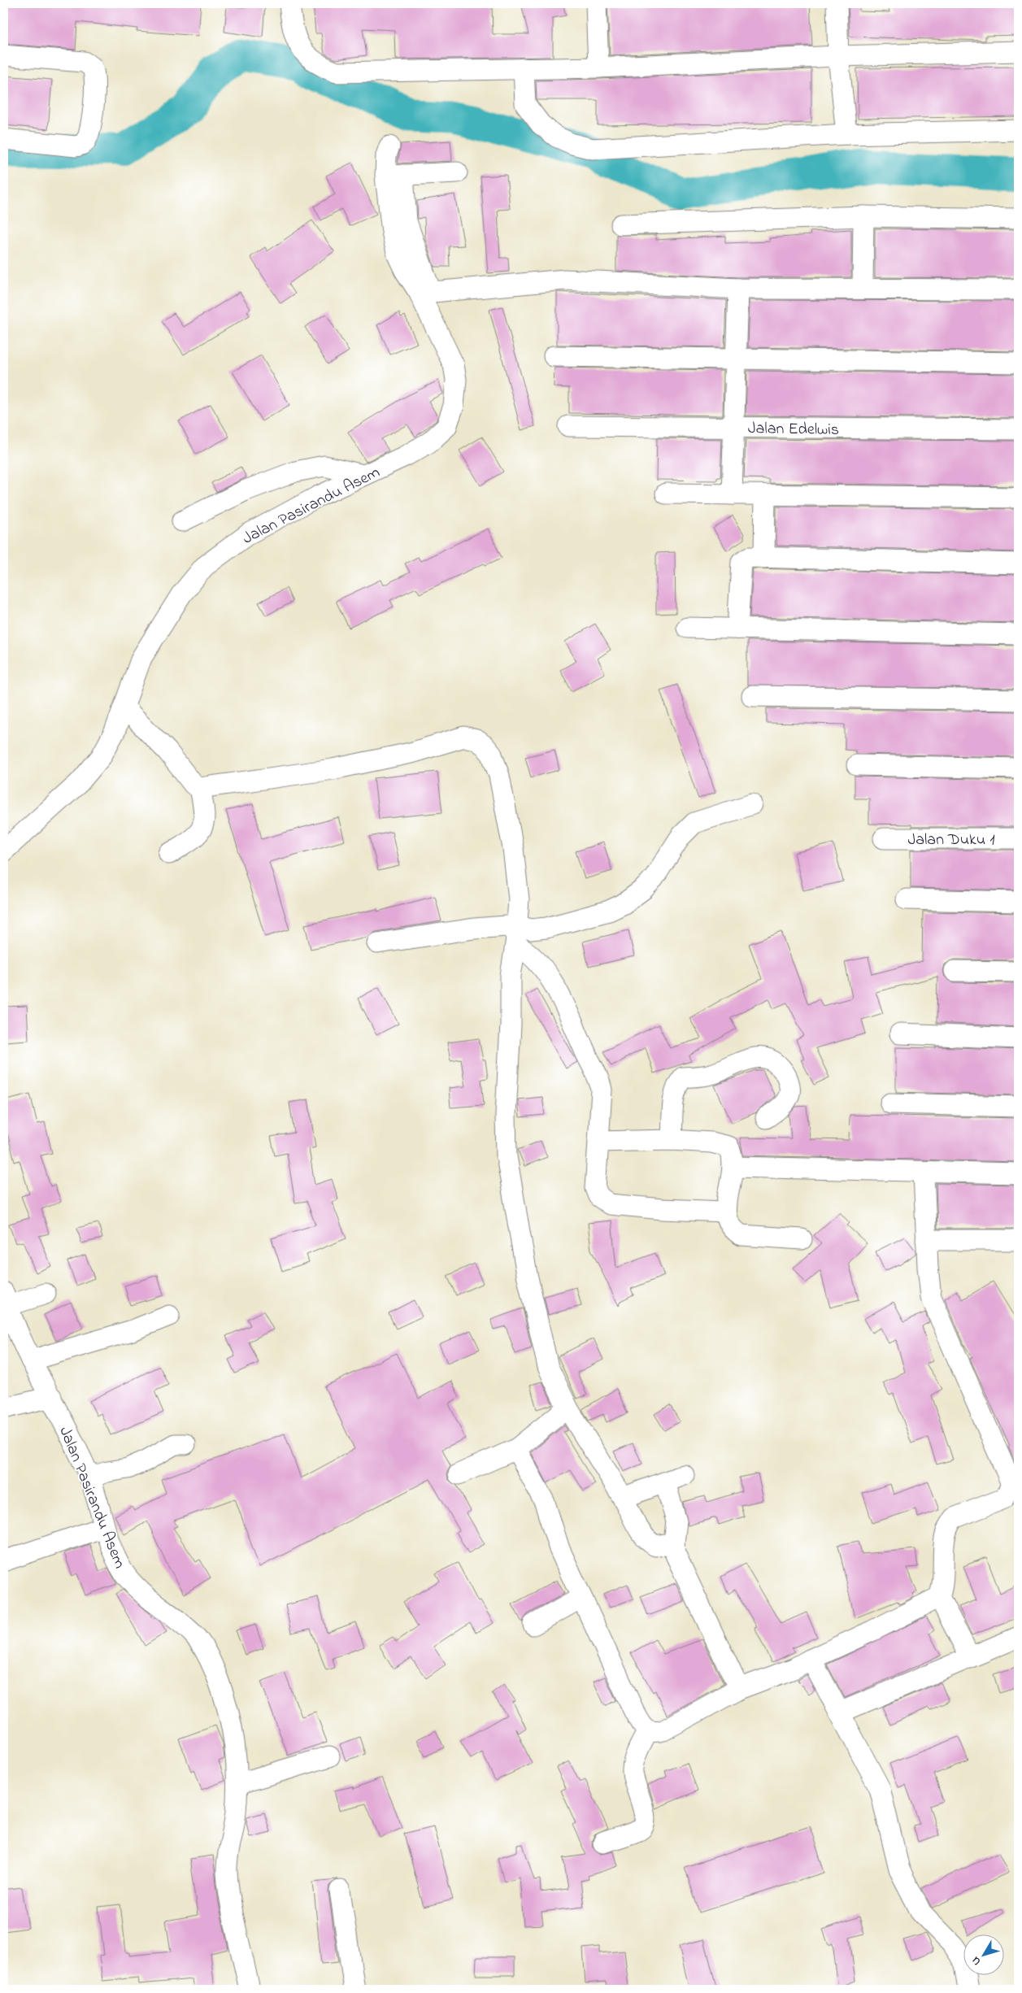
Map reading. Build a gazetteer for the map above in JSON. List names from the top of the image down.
{
  "streets": {
    "street": ["Jalan Edelwis", "Jalan Pasirandu Asem", "Jalan Duku 1"]
  },
  "north": "bottom left"
}
